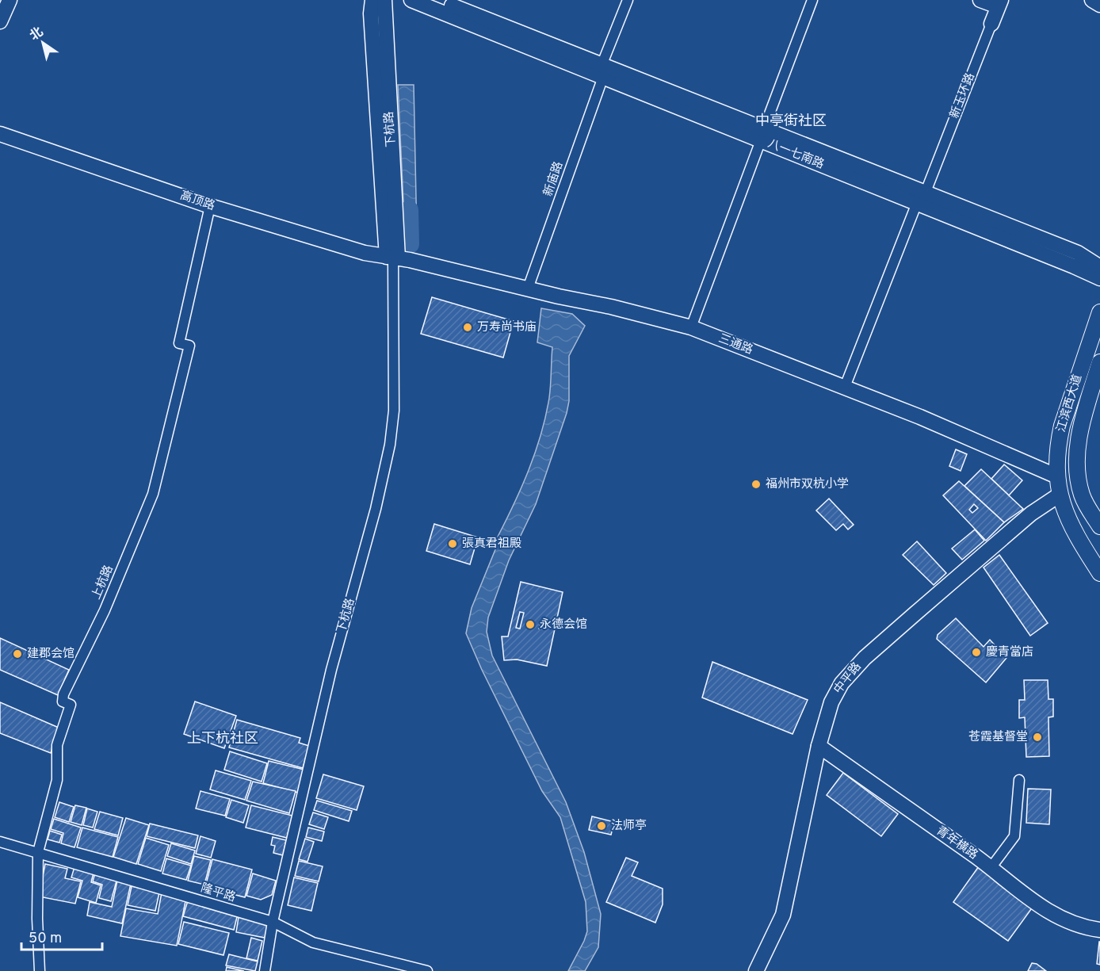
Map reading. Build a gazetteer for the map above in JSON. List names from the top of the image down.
{
  "streets": {
    "main road": ["江滨西大道"],
    "street": [
      "新玉环路",
      "下杭路",
      "八一七南路",
      "新庙路",
      "高顶路",
      "三通路",
      "上杭路",
      "中平路",
      "青年横路",
      "隆平路"
    ]
  },
  "crossings": [
    ["新玉环路", "八一七南路"],
    ["新玉环路", "三通路"],
    ["下杭路", "高顶路"],
    ["下杭路", "三通路"],
    ["下杭路", "隆平路"],
    ["八一七南路", "新庙路"],
    ["新庙路", "三通路"],
    ["高顶路", "三通路"],
    ["高顶路", "上杭路"],
    ["三通路", "江滨西大道"],
    ["江滨西大道", "中平路"],
    ["上杭路", "隆平路"],
    ["中平路", "青年横路"]
  ],
  "districts": ["中亭街社区", "上下杭社区"],
  "places": [
    "万寿尚书庙",
    "福州市双杭小学",
    "張真君祖殿",
    "永德会馆",
    "慶青當店",
    "建郡会馆",
    "苍霞基督堂",
    "法师亭"
  ],
  "scale_bar": "50 m",
  "north": "top left"
}
